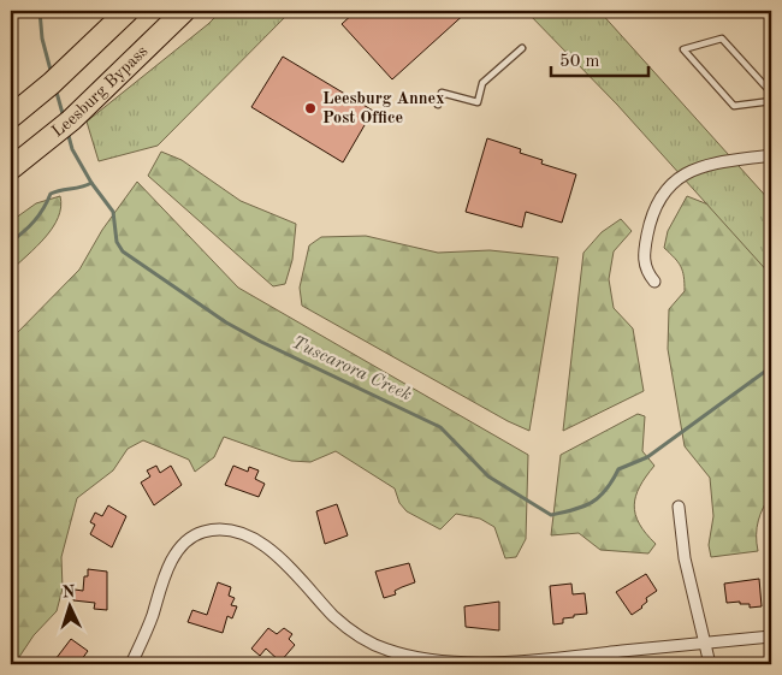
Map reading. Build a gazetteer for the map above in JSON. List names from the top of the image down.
{
  "streets": {
    "highway": ["Leesburg Bypass"]
  },
  "water": ["Tuscarora Creek"],
  "places": ["Leesburg Annex Post Office"],
  "scale_bar": "50 m",
  "north": "top"
}
